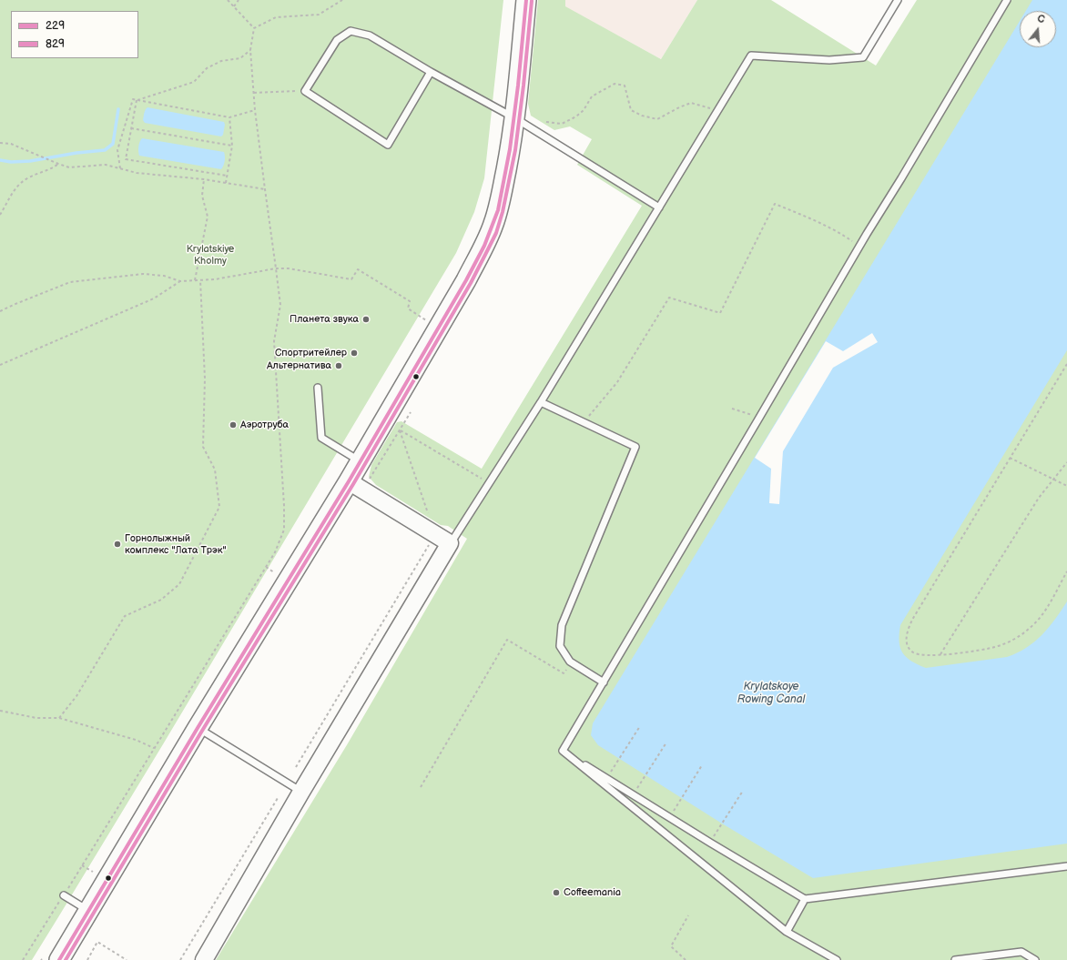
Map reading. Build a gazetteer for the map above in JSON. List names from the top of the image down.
{
  "water": ["Krylatskoye Rowing Canal"],
  "parks": ["Krylatskiye Kholmy"],
  "places": [
    "Планета звука",
    "Спортритейлер",
    "Альтернатива",
    "Аэротруба",
    "Горнолыжный комплекс \"Лата Трэк\"",
    "Coffeemania"
  ],
  "lines": ["transit line 229", "transit line 829"],
  "legend": ["229", "829"],
  "north": "top"
}
